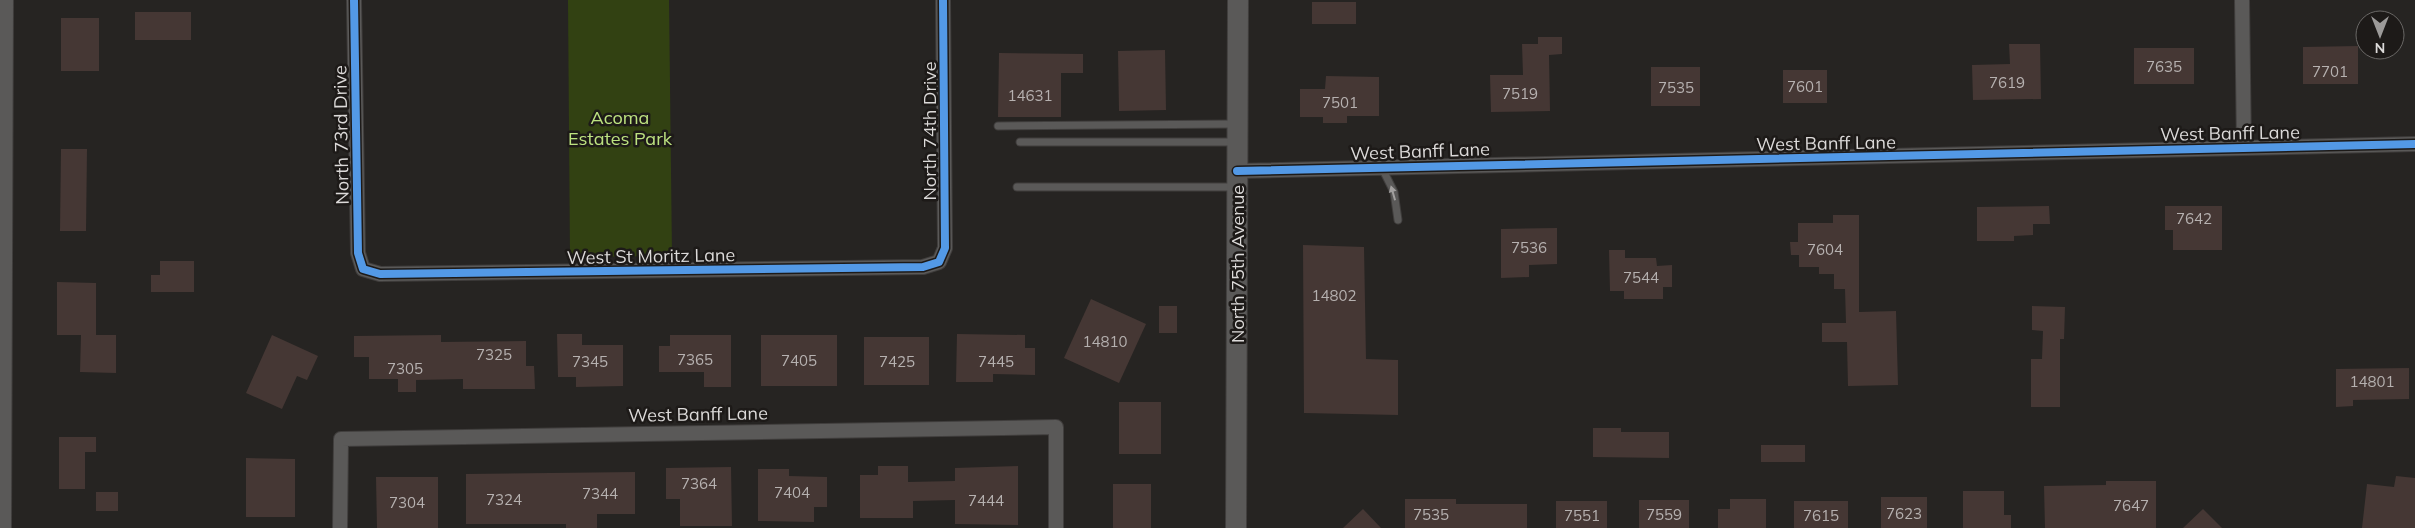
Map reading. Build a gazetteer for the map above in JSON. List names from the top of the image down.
{
  "streets": {
    "main road": ["North 75th Avenue"],
    "street": [
      "North 74th Drive",
      "West Banff Lane",
      "North 73rd Drive",
      "West St Moritz Lane"
    ]
  },
  "crossings": [
    ["North 74th Drive", "West St Moritz Lane"],
    ["West Banff Lane", "North 75th Avenue"],
    ["North 73rd Drive", "West St Moritz Lane"]
  ],
  "parks": ["Acoma Estates Park"],
  "house_numbers": [
    "7635",
    "7701",
    "7619",
    "7601",
    "7535",
    "7519",
    "14631",
    "7501",
    "7642",
    "7536",
    "7604",
    "7544",
    "14802",
    "14810",
    "7325",
    "7365",
    "7405",
    "7345",
    "7425",
    "7445",
    "7305",
    "14801",
    "7364",
    "7404",
    "7344",
    "7324",
    "7444",
    "7304",
    "7647",
    "7623",
    "7535",
    "7559",
    "7551",
    "7615"
  ],
  "north": "bottom"
}
